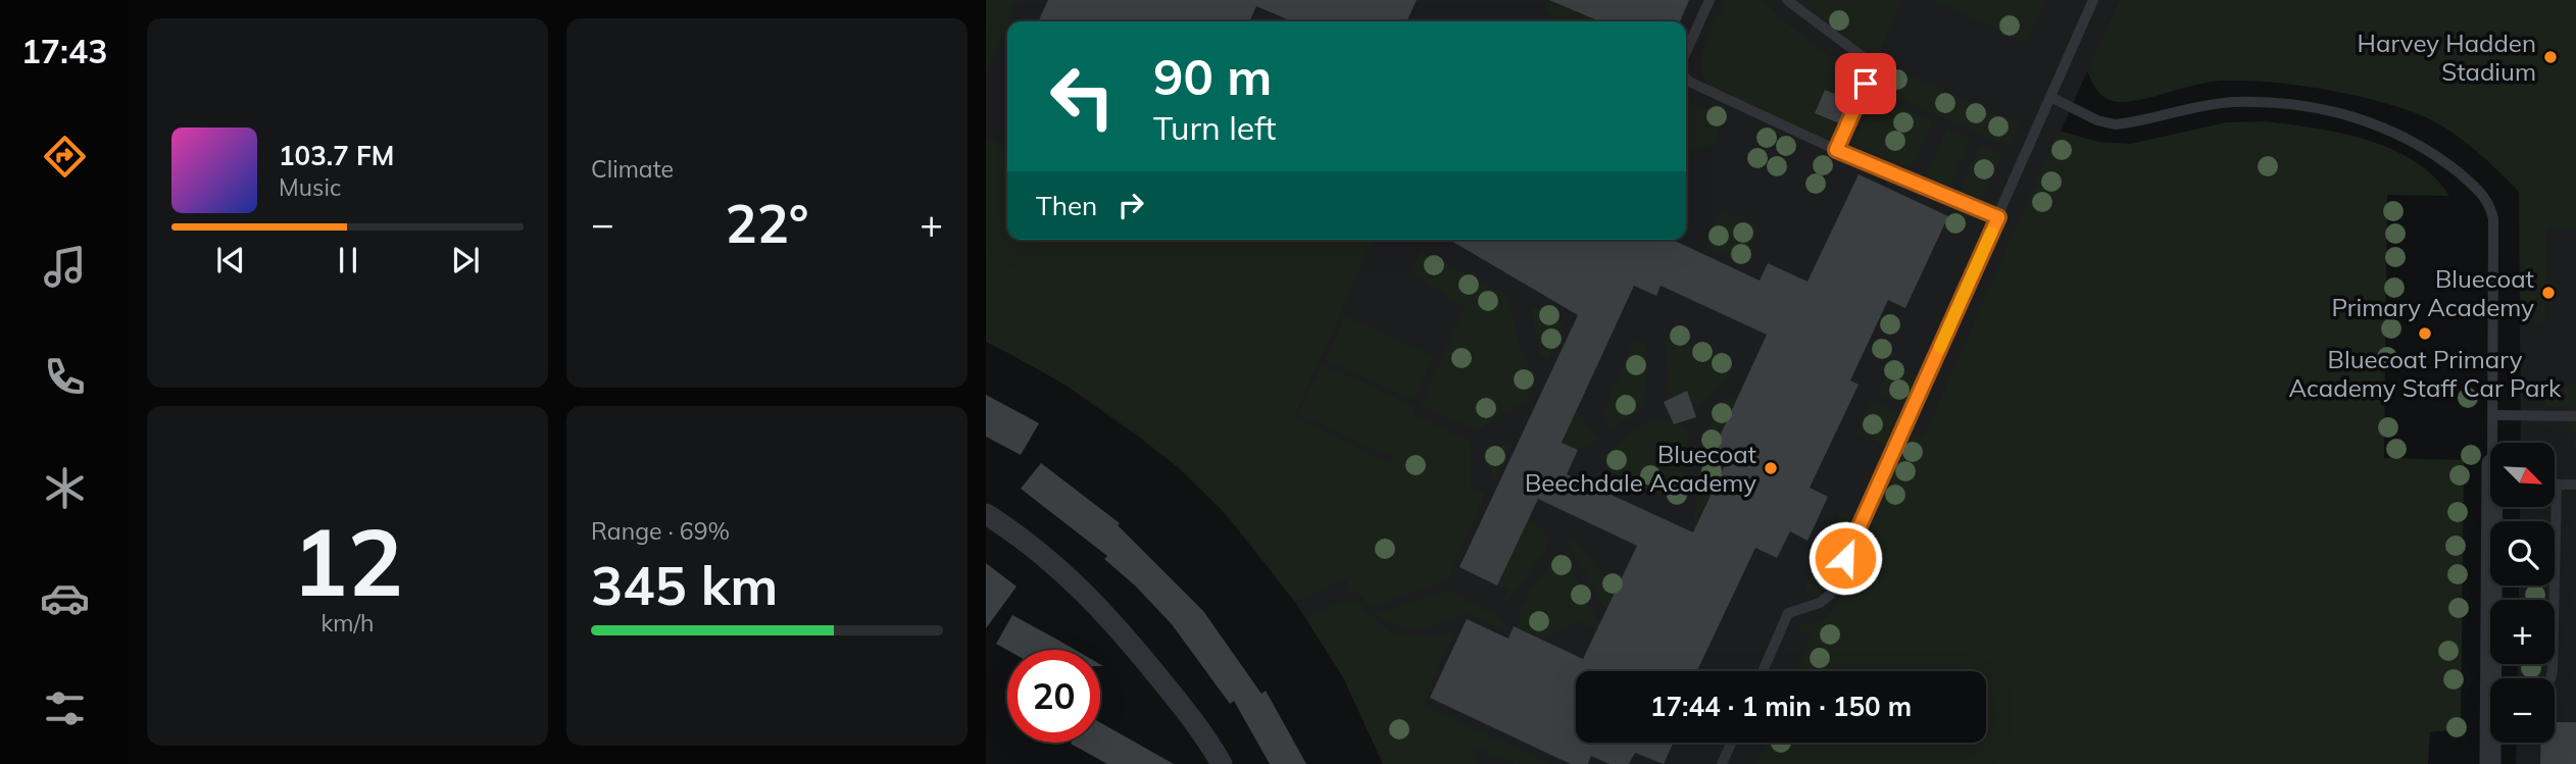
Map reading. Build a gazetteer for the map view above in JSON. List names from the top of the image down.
{
  "places": [
    "Harvey Hadden Stadium",
    "Bluecoat Primary Academy",
    "Bluecoat Primary Academy Staff Car Park",
    "Bluecoat Beechdale Academy"
  ],
  "north": "bottom right",
  "page": {
    "tabs": "17:43",
    "tile": [
      "Climate",
      ["12", "km/h"],
      ["Range · 69%", "345 km"]
    ],
    "turn": ["90 m", "Turn left"],
    "song": ["103.7 FM", "Music"],
    "then": "Then",
    "heat": ["−", "22°", "+"],
    "map_buttons": ["+", "−"],
    "limit": "20",
    "trip": "17:44 · 1 min · 150 m"
  }
}
